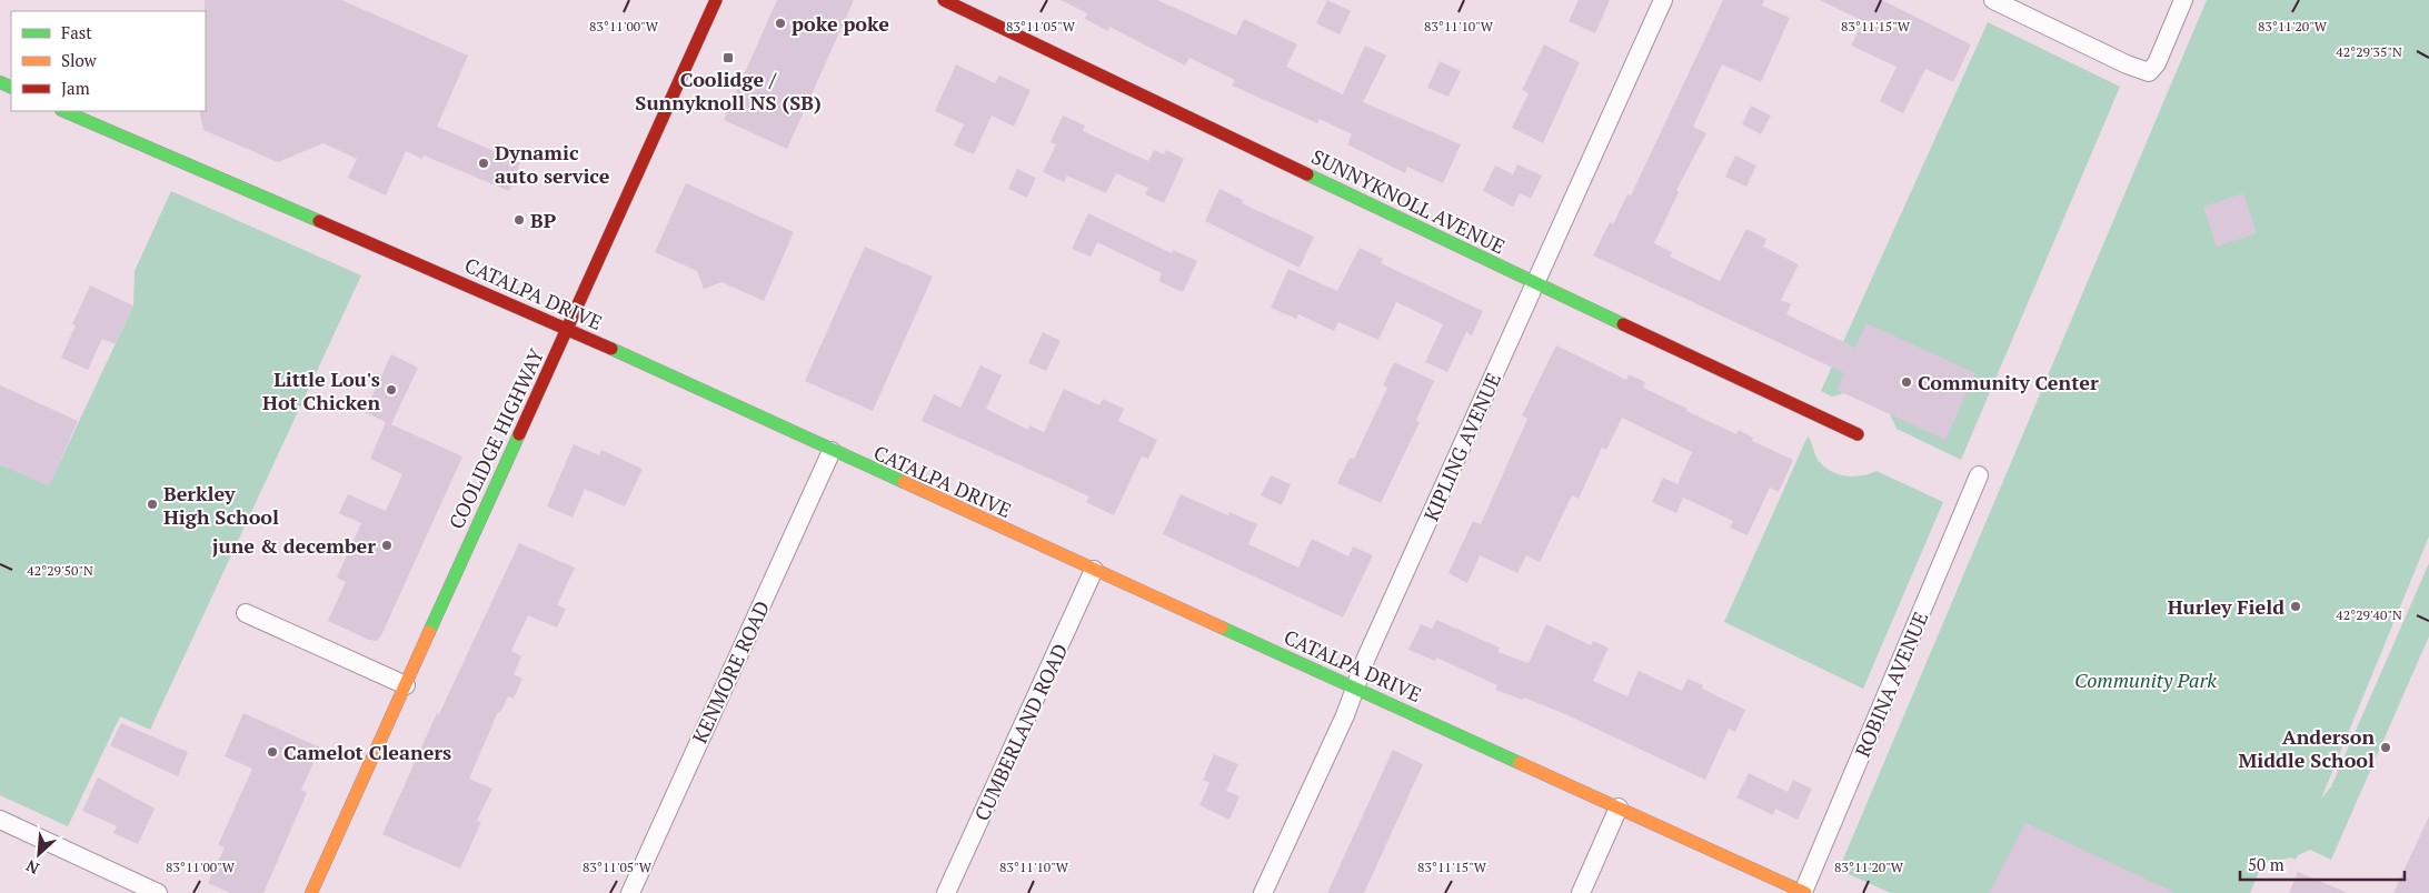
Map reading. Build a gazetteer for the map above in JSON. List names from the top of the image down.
{
  "streets": {
    "street": [
      "SUNNYKNOLL AVENUE",
      "CATALPA DRIVE",
      "COOLIDGE HIGHWAY",
      "KIPLING AVENUE",
      "KENMORE ROAD",
      "ROBINA AVENUE",
      "CUMBERLAND ROAD"
    ]
  },
  "crossings": [
    ["SUNNYKNOLL AVENUE", "KIPLING AVENUE"],
    ["CATALPA DRIVE", "COOLIDGE HIGHWAY"],
    ["CATALPA DRIVE", "KIPLING AVENUE"],
    ["CATALPA DRIVE", "KENMORE ROAD"],
    ["CATALPA DRIVE", "ROBINA AVENUE"],
    ["CATALPA DRIVE", "CUMBERLAND ROAD"]
  ],
  "parks": ["Community Park"],
  "places": {
    "other": [
      "poke poke",
      "Dynamic auto service",
      "BP",
      "Community Center",
      "Little Lou's Hot Chicken",
      "Berkley High School",
      "june & december",
      "Hurley Field",
      "Anderson Middle School",
      "Camelot Cleaners"
    ],
    "transit": ["Coolidge / Sunnyknoll NS (SB)"]
  },
  "legend": ["Fast", "Slow", "Jam"],
  "scale_bar": "50 m",
  "north": "bottom left",
  "coordinates": [
    "83°11'00\"W",
    "83°11'05\"W",
    "83°11'10\"W",
    "83°11'15\"W",
    "83°11'20\"W",
    "42°29'35\"N",
    "42°29'50\"N",
    "42°29'40\"N"
  ]
}
